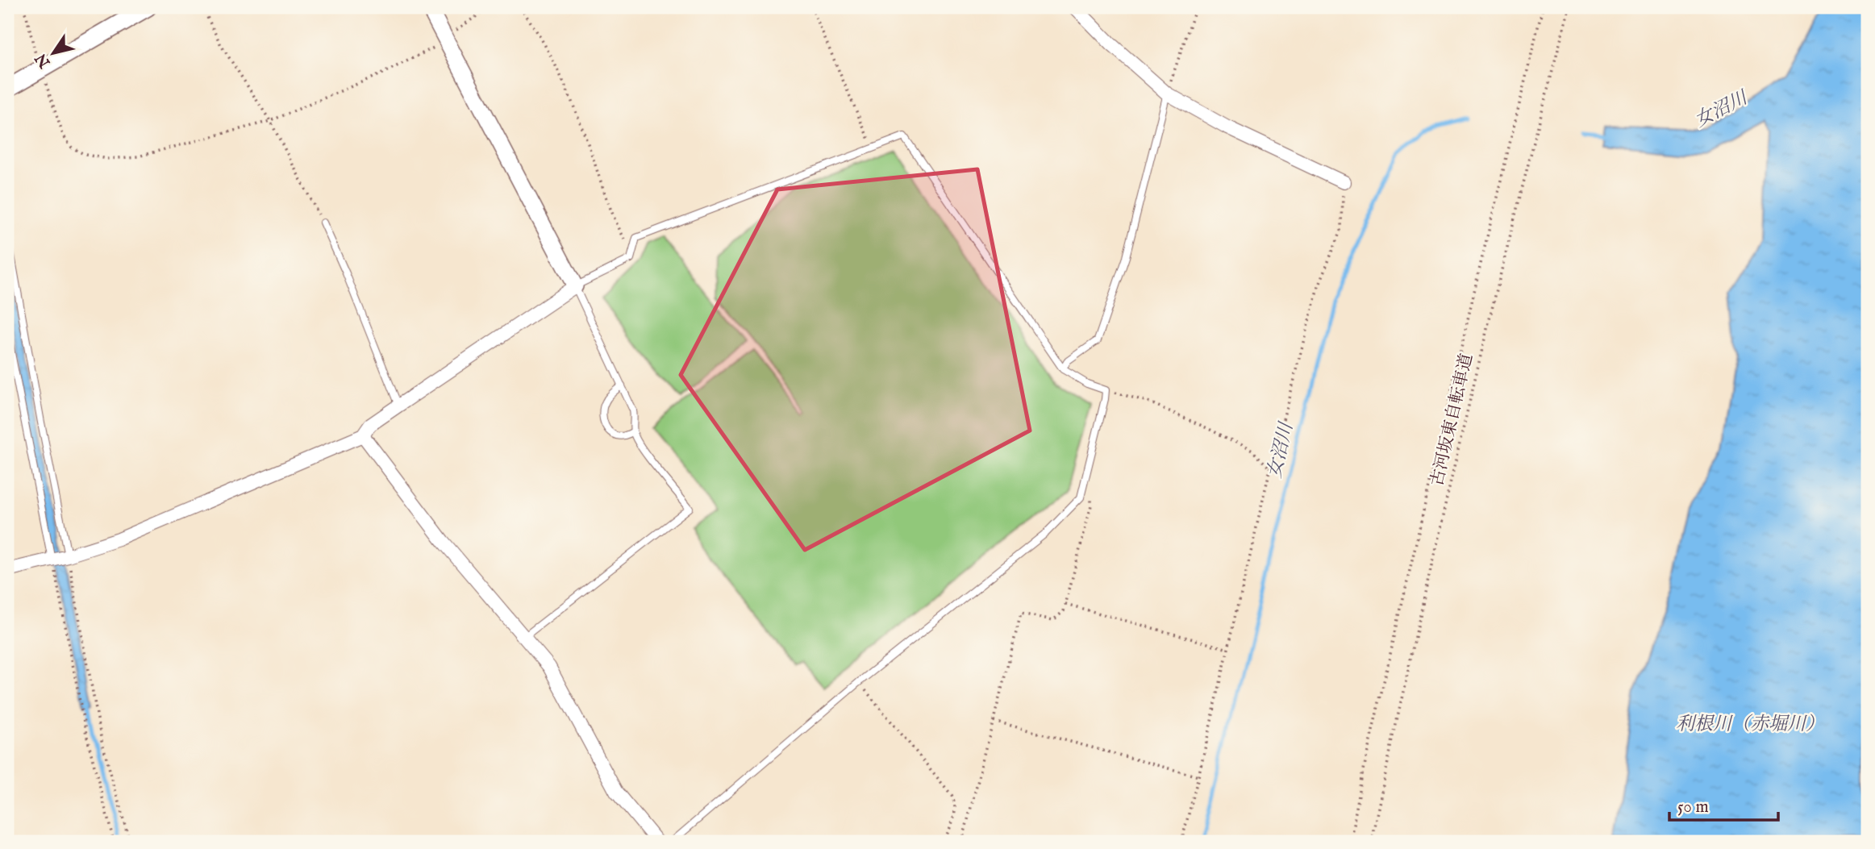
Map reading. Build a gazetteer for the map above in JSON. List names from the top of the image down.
{
  "streets": {
    "path": ["古河坂東自転車道"]
  },
  "water": ["女沼川", "利根川（赤堀川）"],
  "scale_bar": "50 m",
  "north": "bottom left"
}
